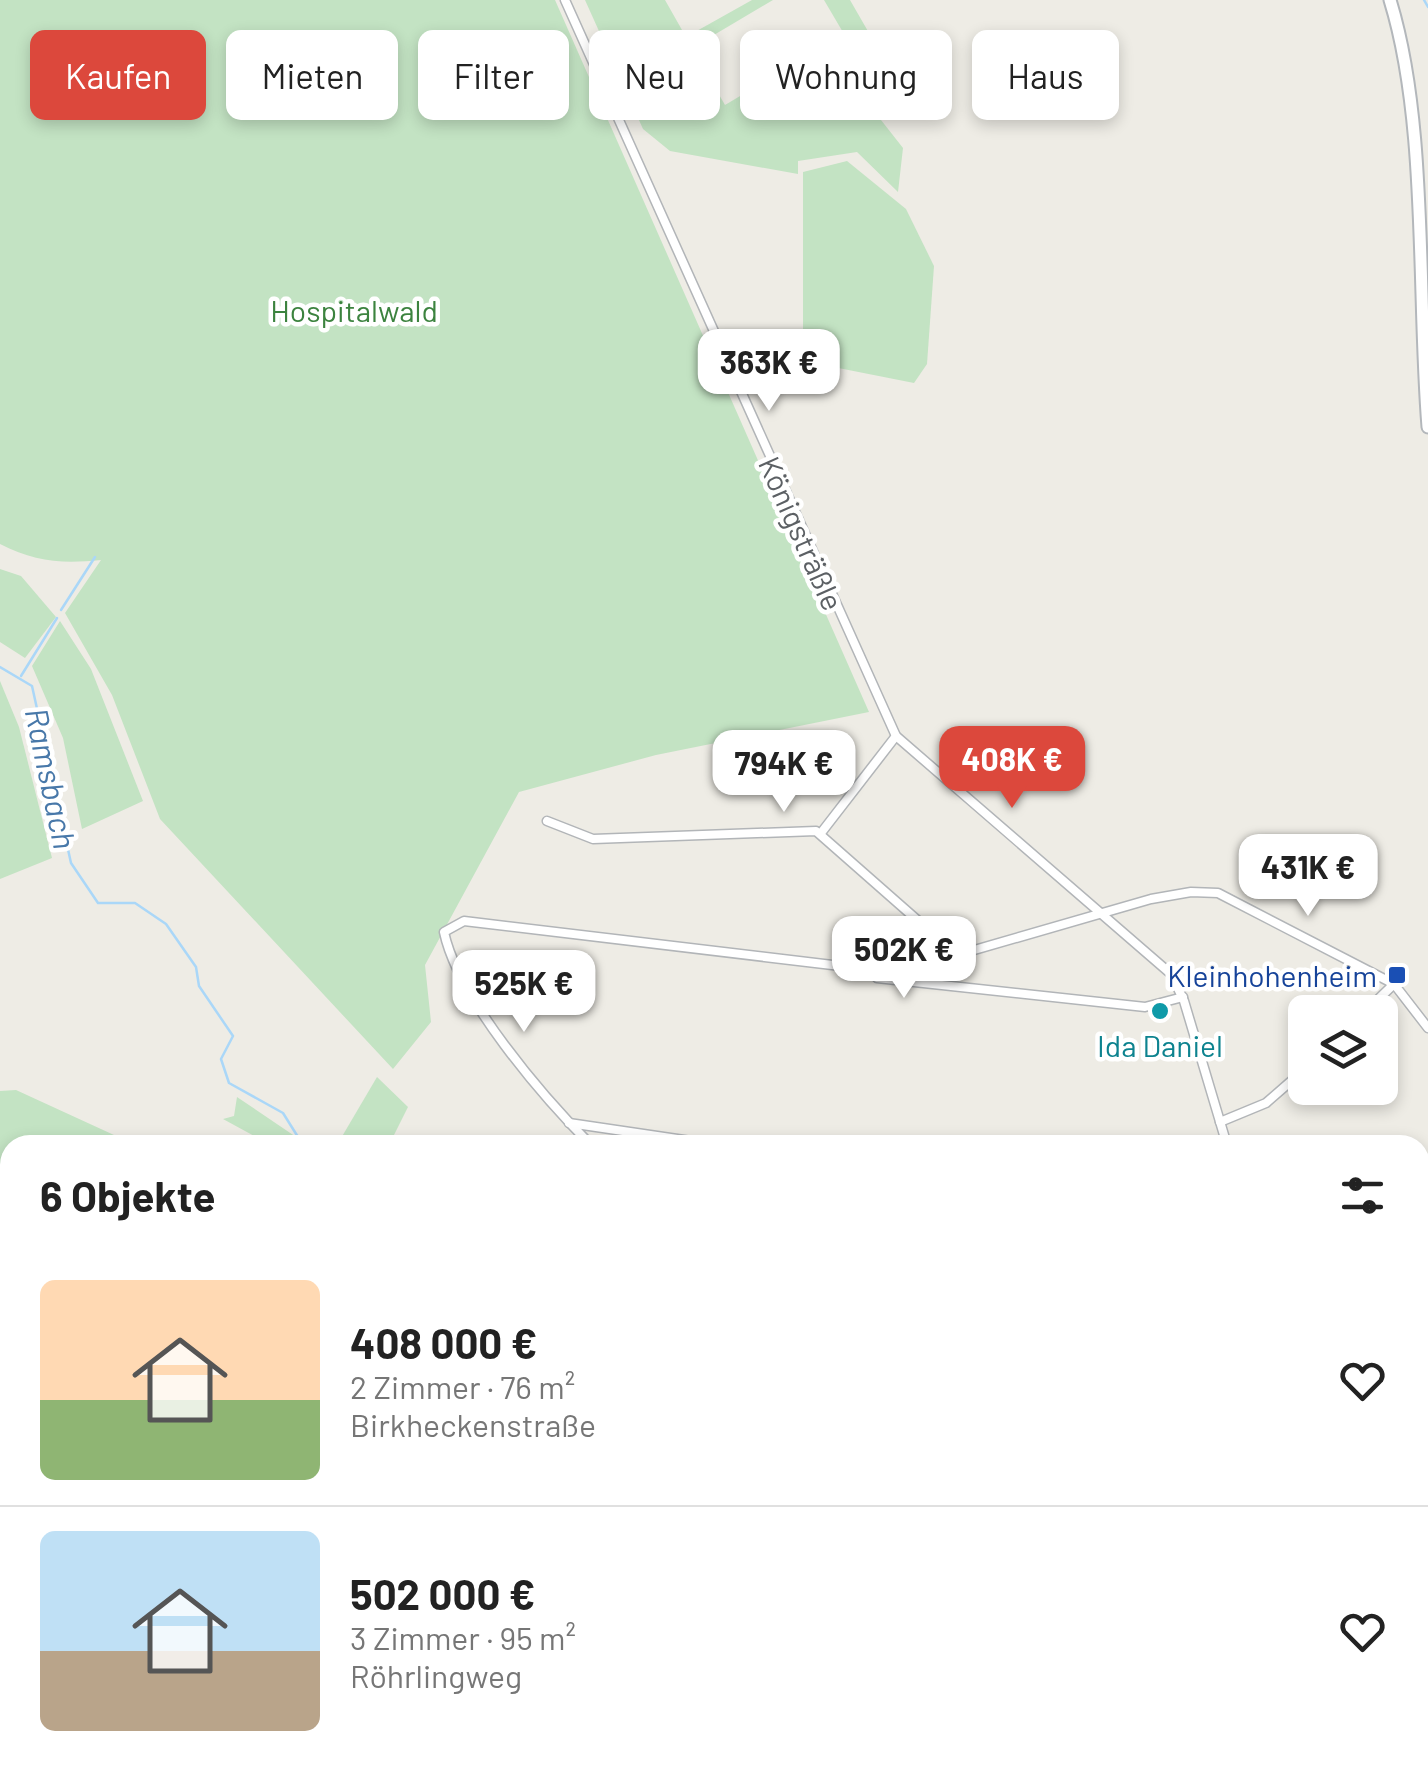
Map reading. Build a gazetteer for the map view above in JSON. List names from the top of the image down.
{
  "streets": {
    "street": ["Königsträßle"]
  },
  "water": ["Ramsbach"],
  "parks": ["Hospitalwald"],
  "places": {
    "transit": ["Kleinhohenheim"],
    "other": ["Ida Daniel"]
  },
  "page": {
    "chip": [
      "Kaufen",
      "Mieten",
      "Filter",
      "Neu",
      "Wohnung",
      "Haus"
    ],
    "price": [
      "363K €",
      "408K €",
      "794K €",
      "431K €",
      "502K €",
      "525K €"
    ],
    "heading": "6 Objekte",
    "list": [
      {
        "name": "408 000 €",
        "note": "2 Zimmer · 76 m² · Birkheckenstraße"
      },
      {
        "name": "502 000 €",
        "note": "3 Zimmer · 95 m² · Röhrlingweg"
      }
    ]
  }
}
